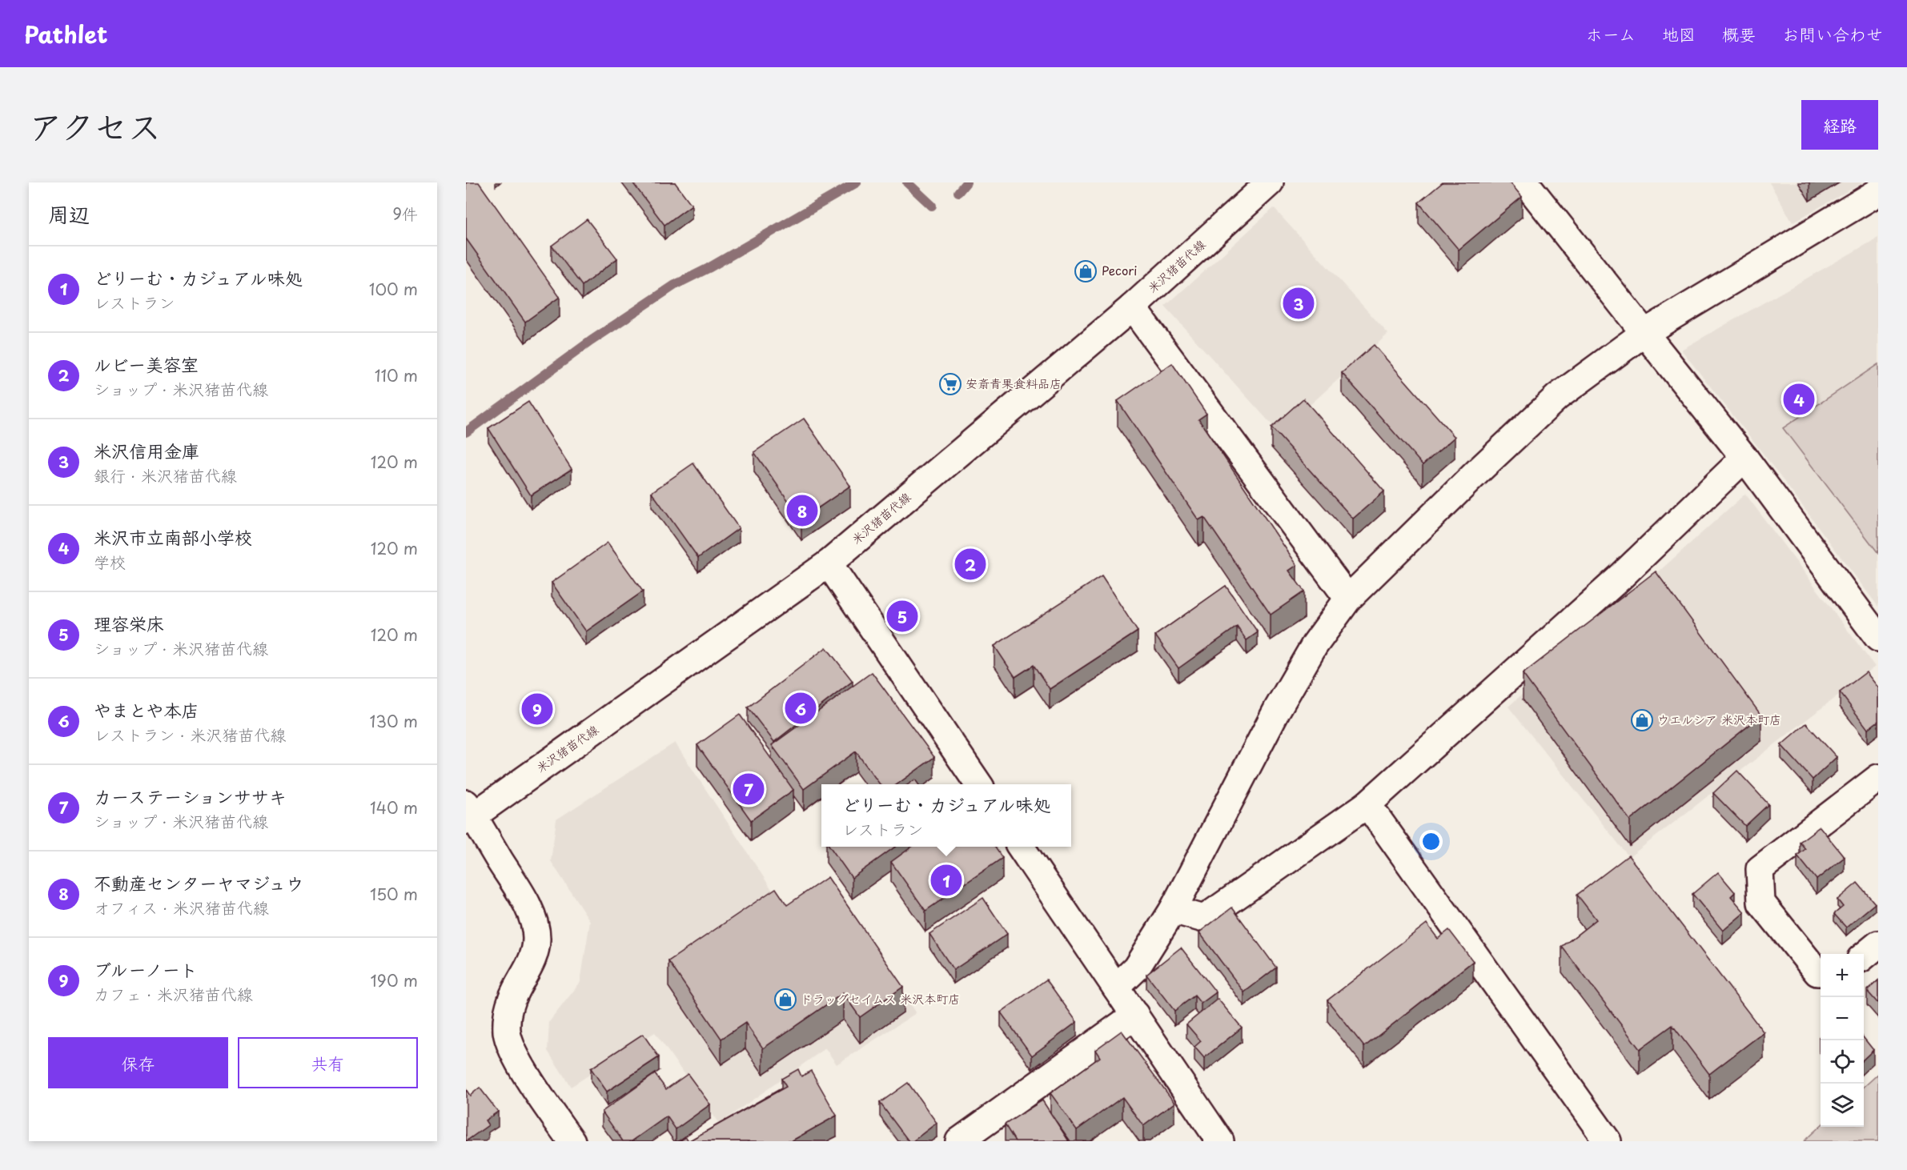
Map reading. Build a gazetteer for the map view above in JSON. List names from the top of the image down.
{
  "streets": {
    "street": ["米沢猪苗代線"]
  },
  "places": {
    "shop": ["Pecori", "ウエルシア 米沢本町店", "ドラッグセイムス 米沢本町店"],
    "supermarket": ["安斎青果食料品店"]
  },
  "page": {
    "header": "Pathlet",
    "nav": [
      "ホーム",
      "地図",
      "概要",
      "お問い合わせ"
    ],
    "title": "アクセス",
    "buttons": [
      "経路",
      ["保存", "共有"]
    ],
    "heading": ["周辺", "9件"],
    "list": [
      {
        "mark": "1",
        "name": "どりーむ・カジュアル味処",
        "note": "レストラン",
        "value": "100 m"
      },
      {
        "mark": "2",
        "name": "ルビー美容室",
        "note": "ショップ · 米沢猪苗代線",
        "value": "110 m"
      },
      {
        "mark": "3",
        "name": "米沢信用金庫",
        "note": "銀行 · 米沢猪苗代線",
        "value": "120 m"
      },
      {
        "mark": "4",
        "name": "米沢市立南部小学校",
        "note": "学校",
        "value": "120 m"
      },
      {
        "mark": "5",
        "name": "理容栄床",
        "note": "ショップ · 米沢猪苗代線",
        "value": "120 m"
      },
      {
        "mark": "6",
        "name": "やまとや本店",
        "note": "レストラン · 米沢猪苗代線",
        "value": "130 m"
      },
      {
        "mark": "7",
        "name": "カーステーションササキ",
        "note": "ショップ · 米沢猪苗代線",
        "value": "140 m"
      },
      {
        "mark": "8",
        "name": "不動産センターヤマジュウ",
        "note": "オフィス · 米沢猪苗代線",
        "value": "150 m"
      },
      {
        "mark": "9",
        "name": "ブルーノート",
        "note": "カフェ · 米沢猪苗代線",
        "value": "190 m"
      }
    ],
    "pins": [
      "3",
      "4",
      "8",
      "2",
      "5",
      "6",
      "9",
      "7",
      "1"
    ],
    "popup": ["どりーむ・カジュアル味処", "レストラン"],
    "map_buttons": ["+", "−"]
  }
}
